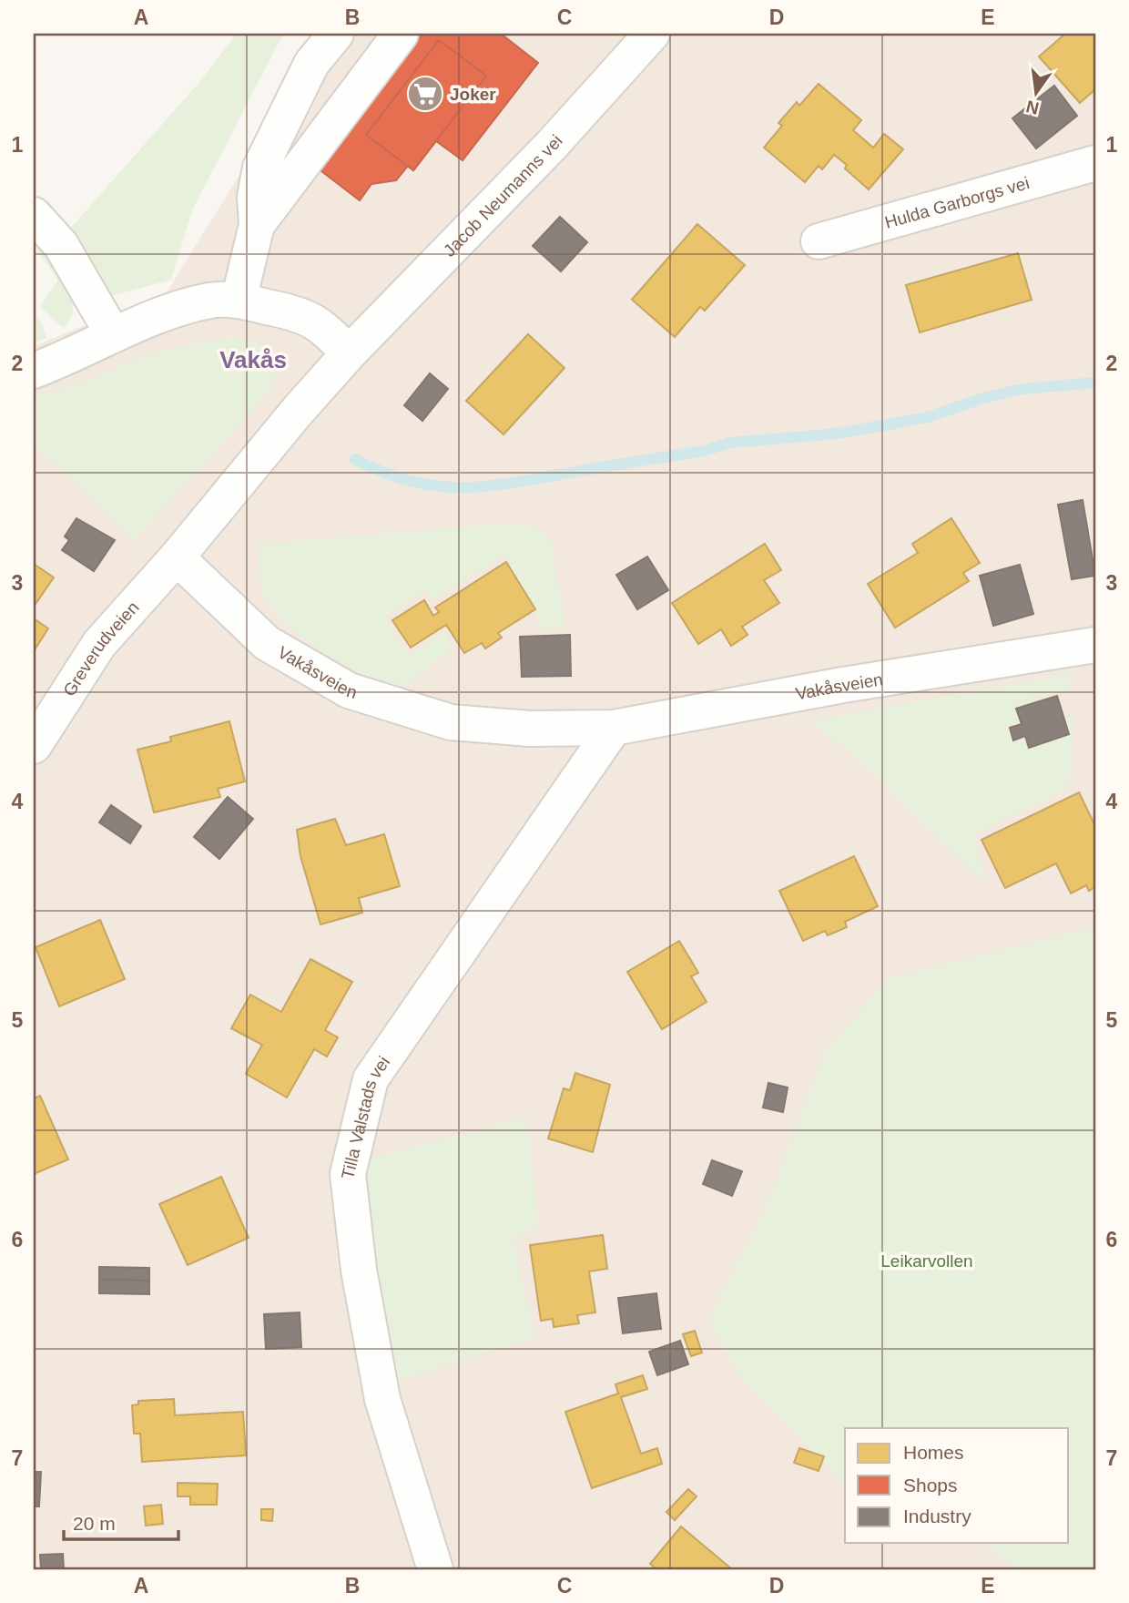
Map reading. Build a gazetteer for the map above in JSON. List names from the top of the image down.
{
  "streets": {
    "street": [
      "Jacob Neumanns vei",
      "Hulda Garborgs vei",
      "Greverudveien",
      "Vakåsveien",
      "Tilla Valstads vei"
    ]
  },
  "crossings": [
    ["Greverudveien", "Vakåsveien"],
    ["Vakåsveien", "Tilla Valstads vei"]
  ],
  "districts": ["Vakås"],
  "parks": ["Leikarvollen"],
  "places": {
    "supermarket": ["Joker"]
  },
  "legend": ["Homes", "Shops", "Industry"],
  "scale_bar": "20 m",
  "north": "bottom",
  "grid": {
    "columns": [
      "A",
      "B",
      "C",
      "D",
      "E"
    ],
    "rows": [
      "1",
      "2",
      "3",
      "4",
      "5",
      "6",
      "7"
    ]
  }
}
